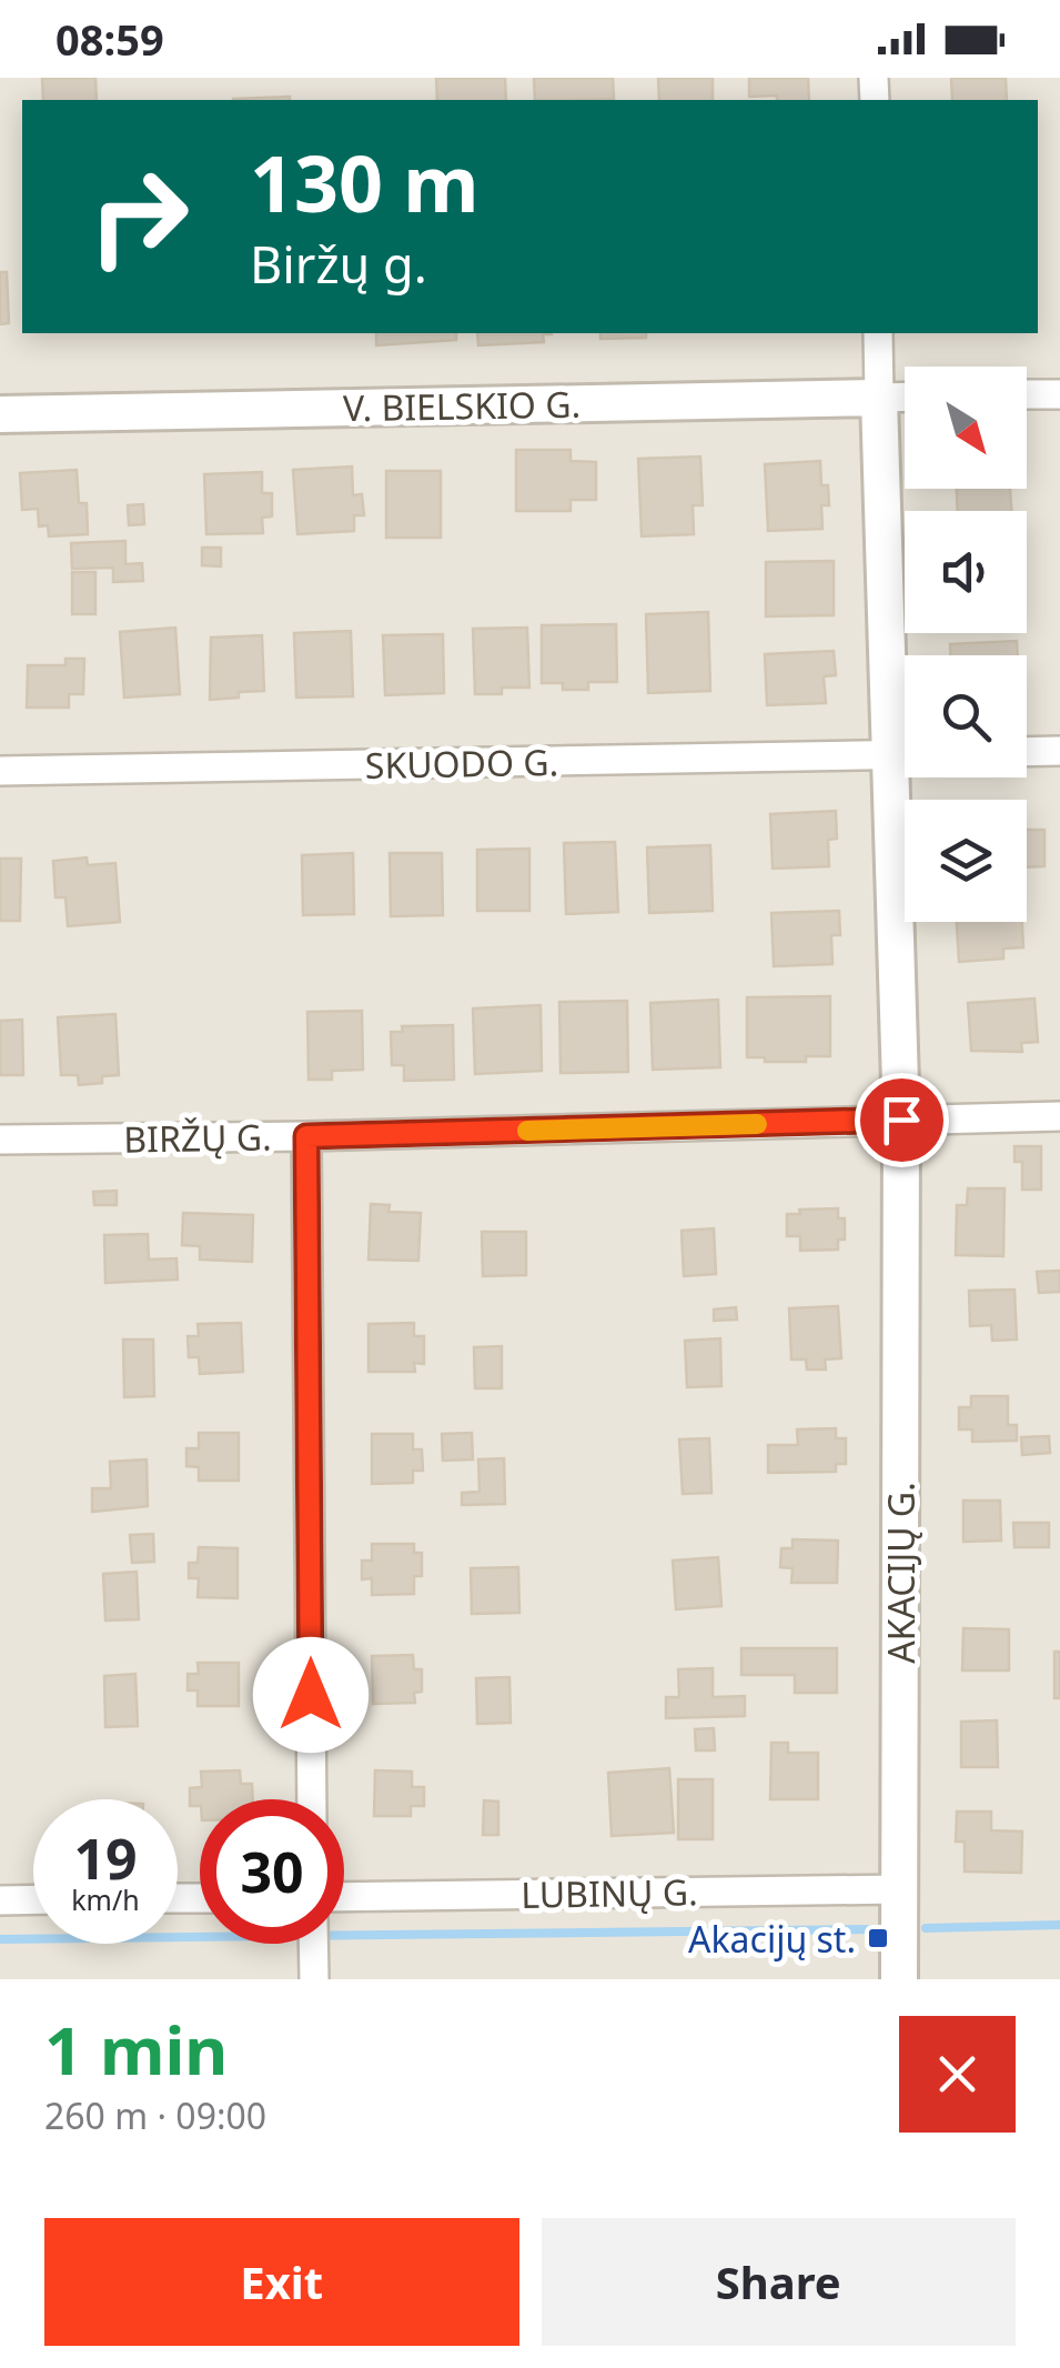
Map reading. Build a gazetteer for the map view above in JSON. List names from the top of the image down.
{
  "streets": {
    "street": [
      "V. BIELSKIO G.",
      "SKUODO G.",
      "BIRŽŲ G.",
      "AKACIJŲ G.",
      "LUBINŲ G."
    ]
  },
  "crossings": [
    ["V. BIELSKIO G.", "AKACIJŲ G."],
    ["BIRŽŲ G.", "AKACIJŲ G."],
    ["AKACIJŲ G.", "LUBINŲ G."]
  ],
  "places": {
    "transit": ["Akacijų st."]
  },
  "north": "bottom right",
  "page": {
    "status": "08:59",
    "turn": ["130 m", "Biržų g."],
    "speed": "19 km/h",
    "limit": "30",
    "heading": ["1 min", "260 m · 09:00"],
    "buttons": ["Exit", "Share"]
  }
}
